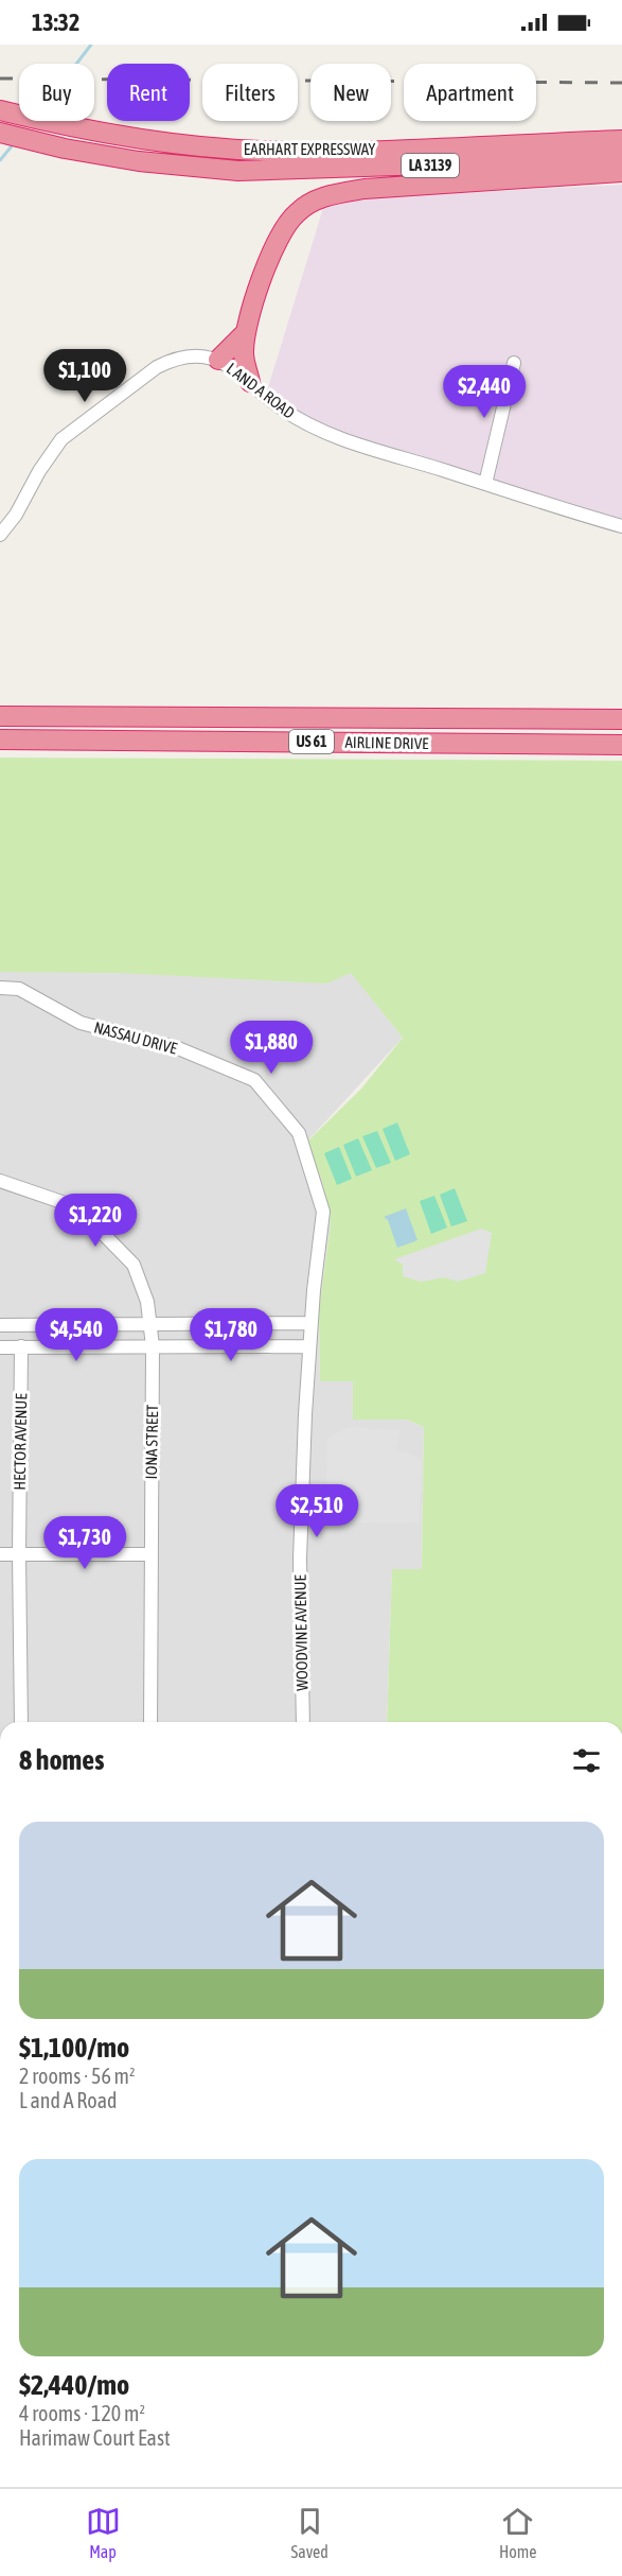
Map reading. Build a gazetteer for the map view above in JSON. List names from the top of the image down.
{
  "streets": {
    "highway": [
      "EARHART EXPRESSWAY",
      "LA 3139",
      "US 61",
      "AIRLINE DRIVE"
    ],
    "street": [
      "L AND A ROAD",
      "NASSAU DRIVE",
      "HECTOR AVENUE",
      "IONA STREET",
      "WOODVINE AVENUE"
    ]
  },
  "crossings": [
    ["NASSAU DRIVE", "WOODVINE AVENUE"]
  ],
  "page": {
    "status": "13:32",
    "chip": [
      "Buy",
      "Rent",
      "Filters",
      "New",
      "Apartment"
    ],
    "price": [
      "$1,100",
      "$2,440",
      "$1,880",
      "$1,220",
      "$4,540",
      "$1,780",
      "$2,510",
      "$1,730"
    ],
    "heading": "8 homes",
    "list": [
      {
        "name": "$1,100/mo",
        "note": "2 rooms · 56 m² · L and A Road"
      },
      {
        "name": "$2,440/mo",
        "note": "4 rooms · 120 m² · Harimaw Court East"
      }
    ],
    "tabs": ["Map", "Saved", "Home"]
  }
}
